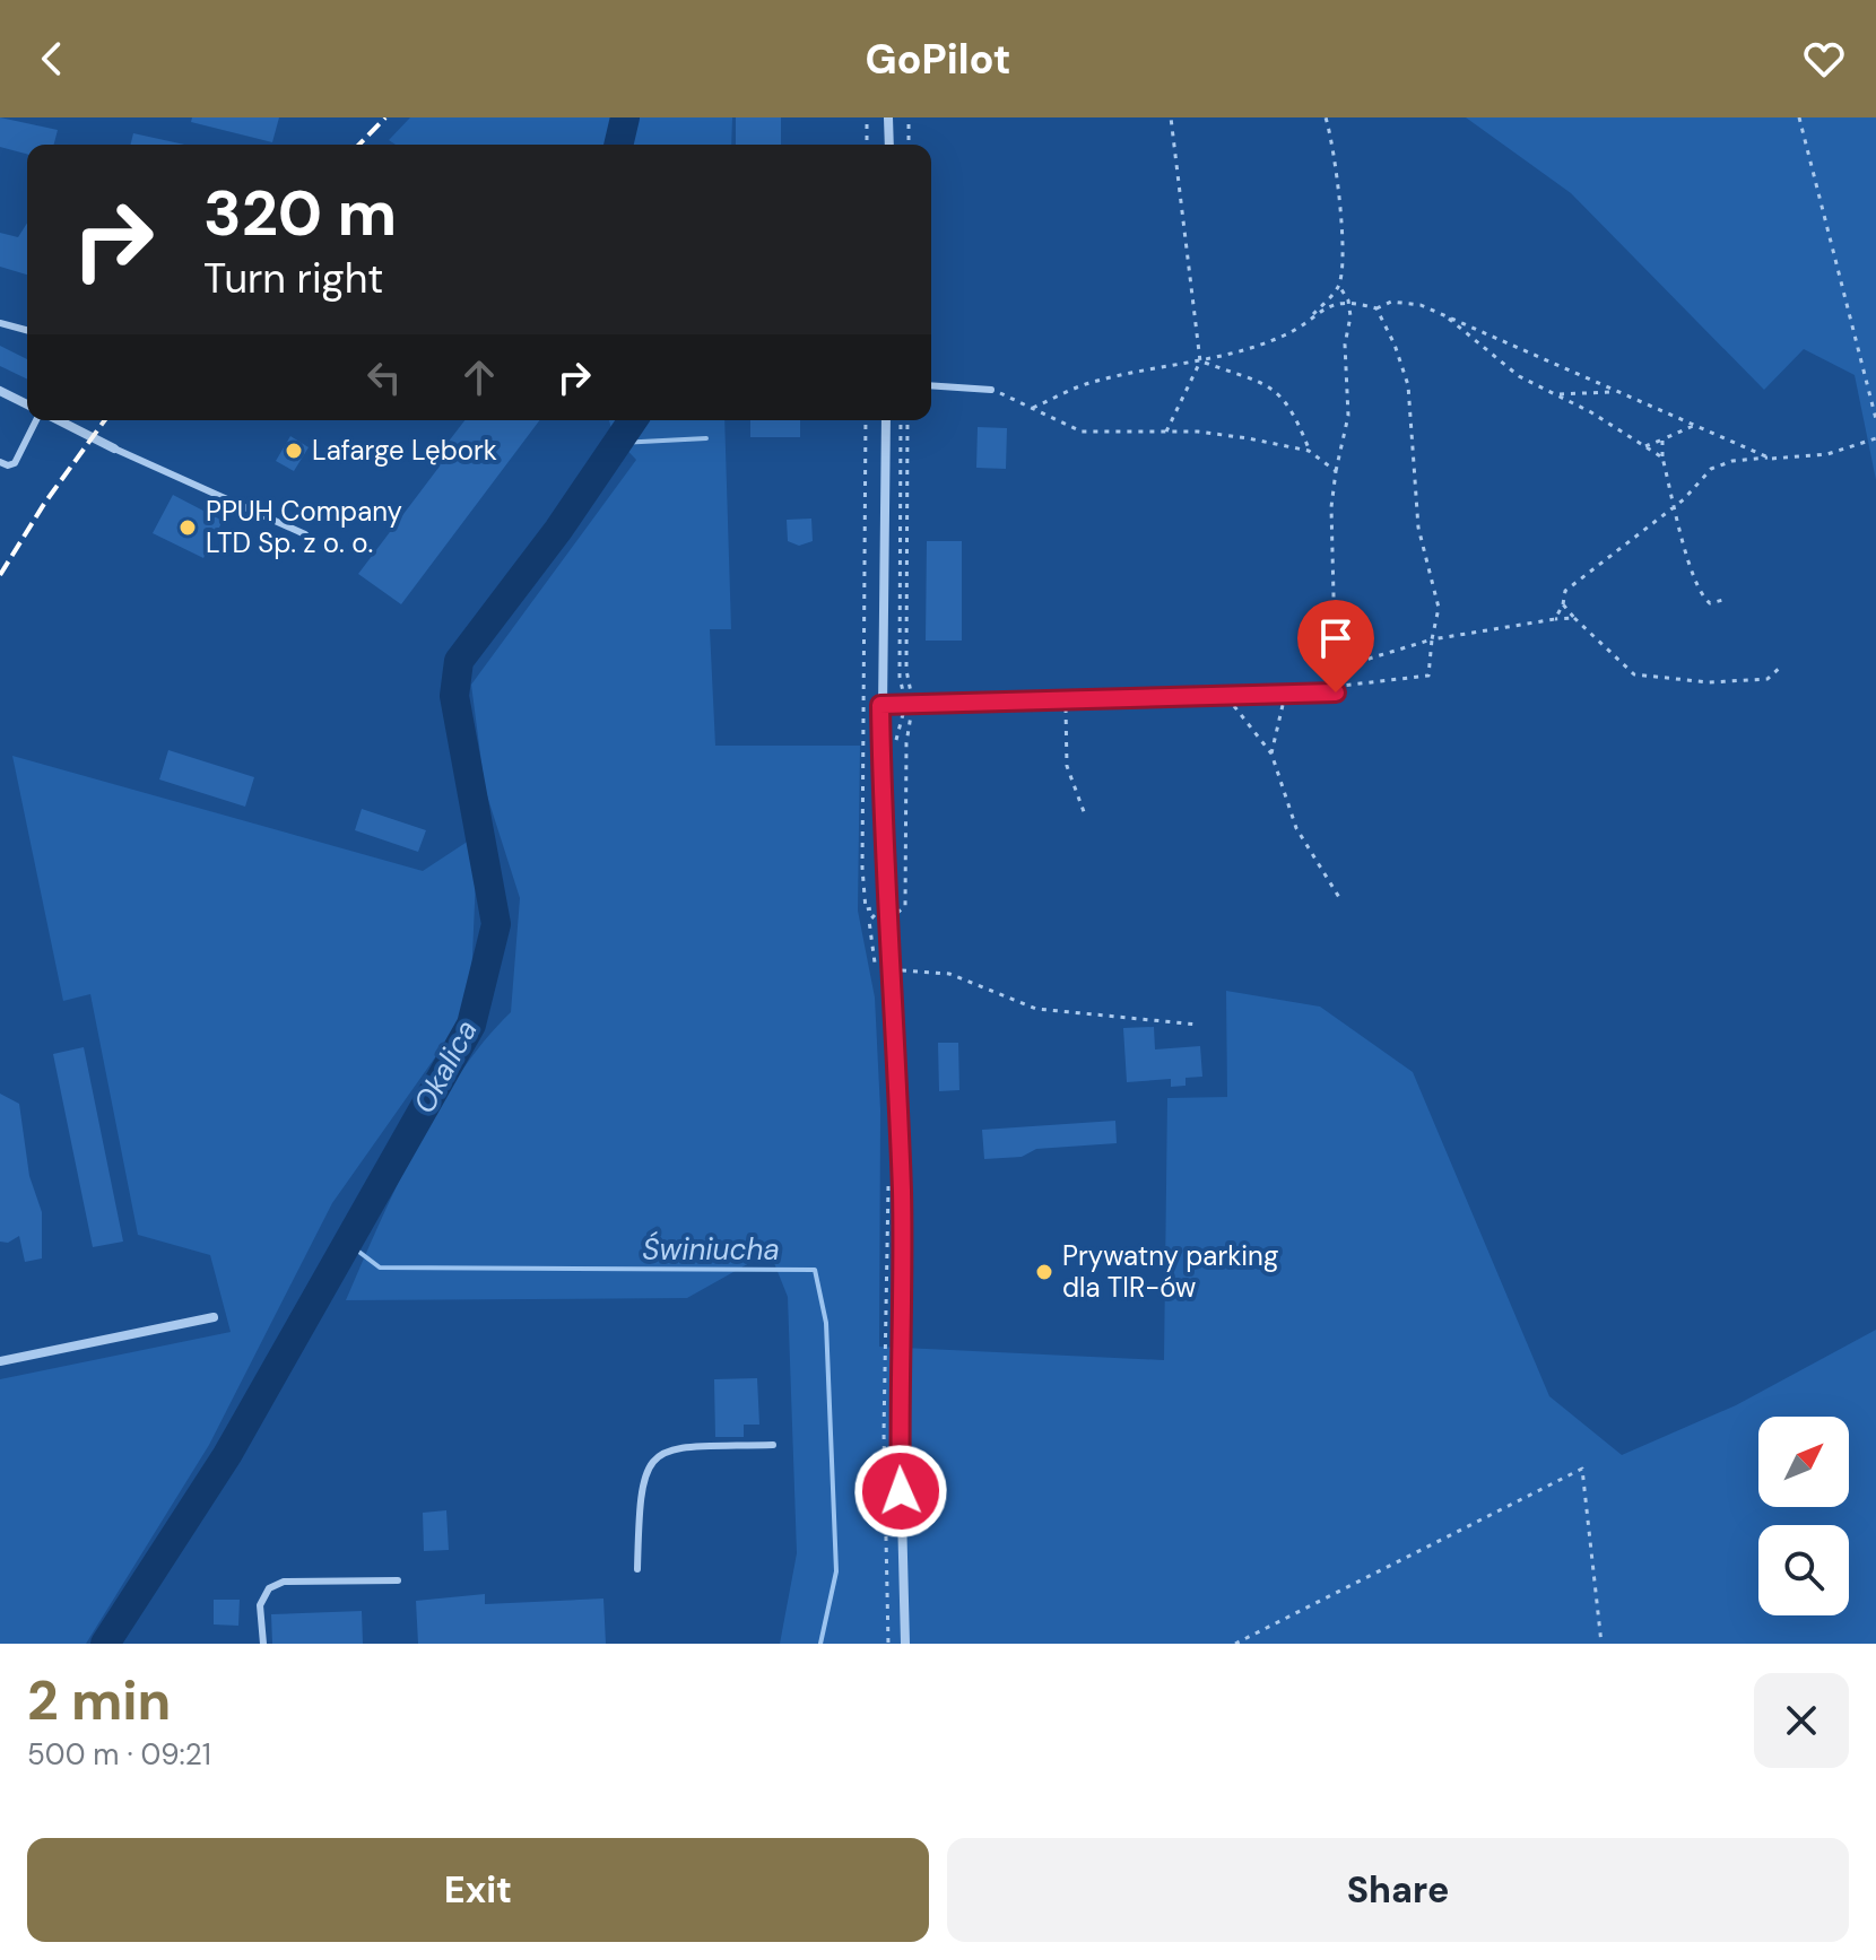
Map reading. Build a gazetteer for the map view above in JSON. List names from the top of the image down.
{
  "water": ["Okalica", "Świniucha"],
  "places": ["Lafarge Lębork", "PPUH Company LTD Sp. z o. o.", "Prywatny parking dla TIR-ów"],
  "north": "top right",
  "page": {
    "header": "GoPilot",
    "turn": ["320 m", "Turn right"],
    "heading": ["2 min", "500 m · 09:21"],
    "buttons": ["Exit", "Share"]
  }
}
